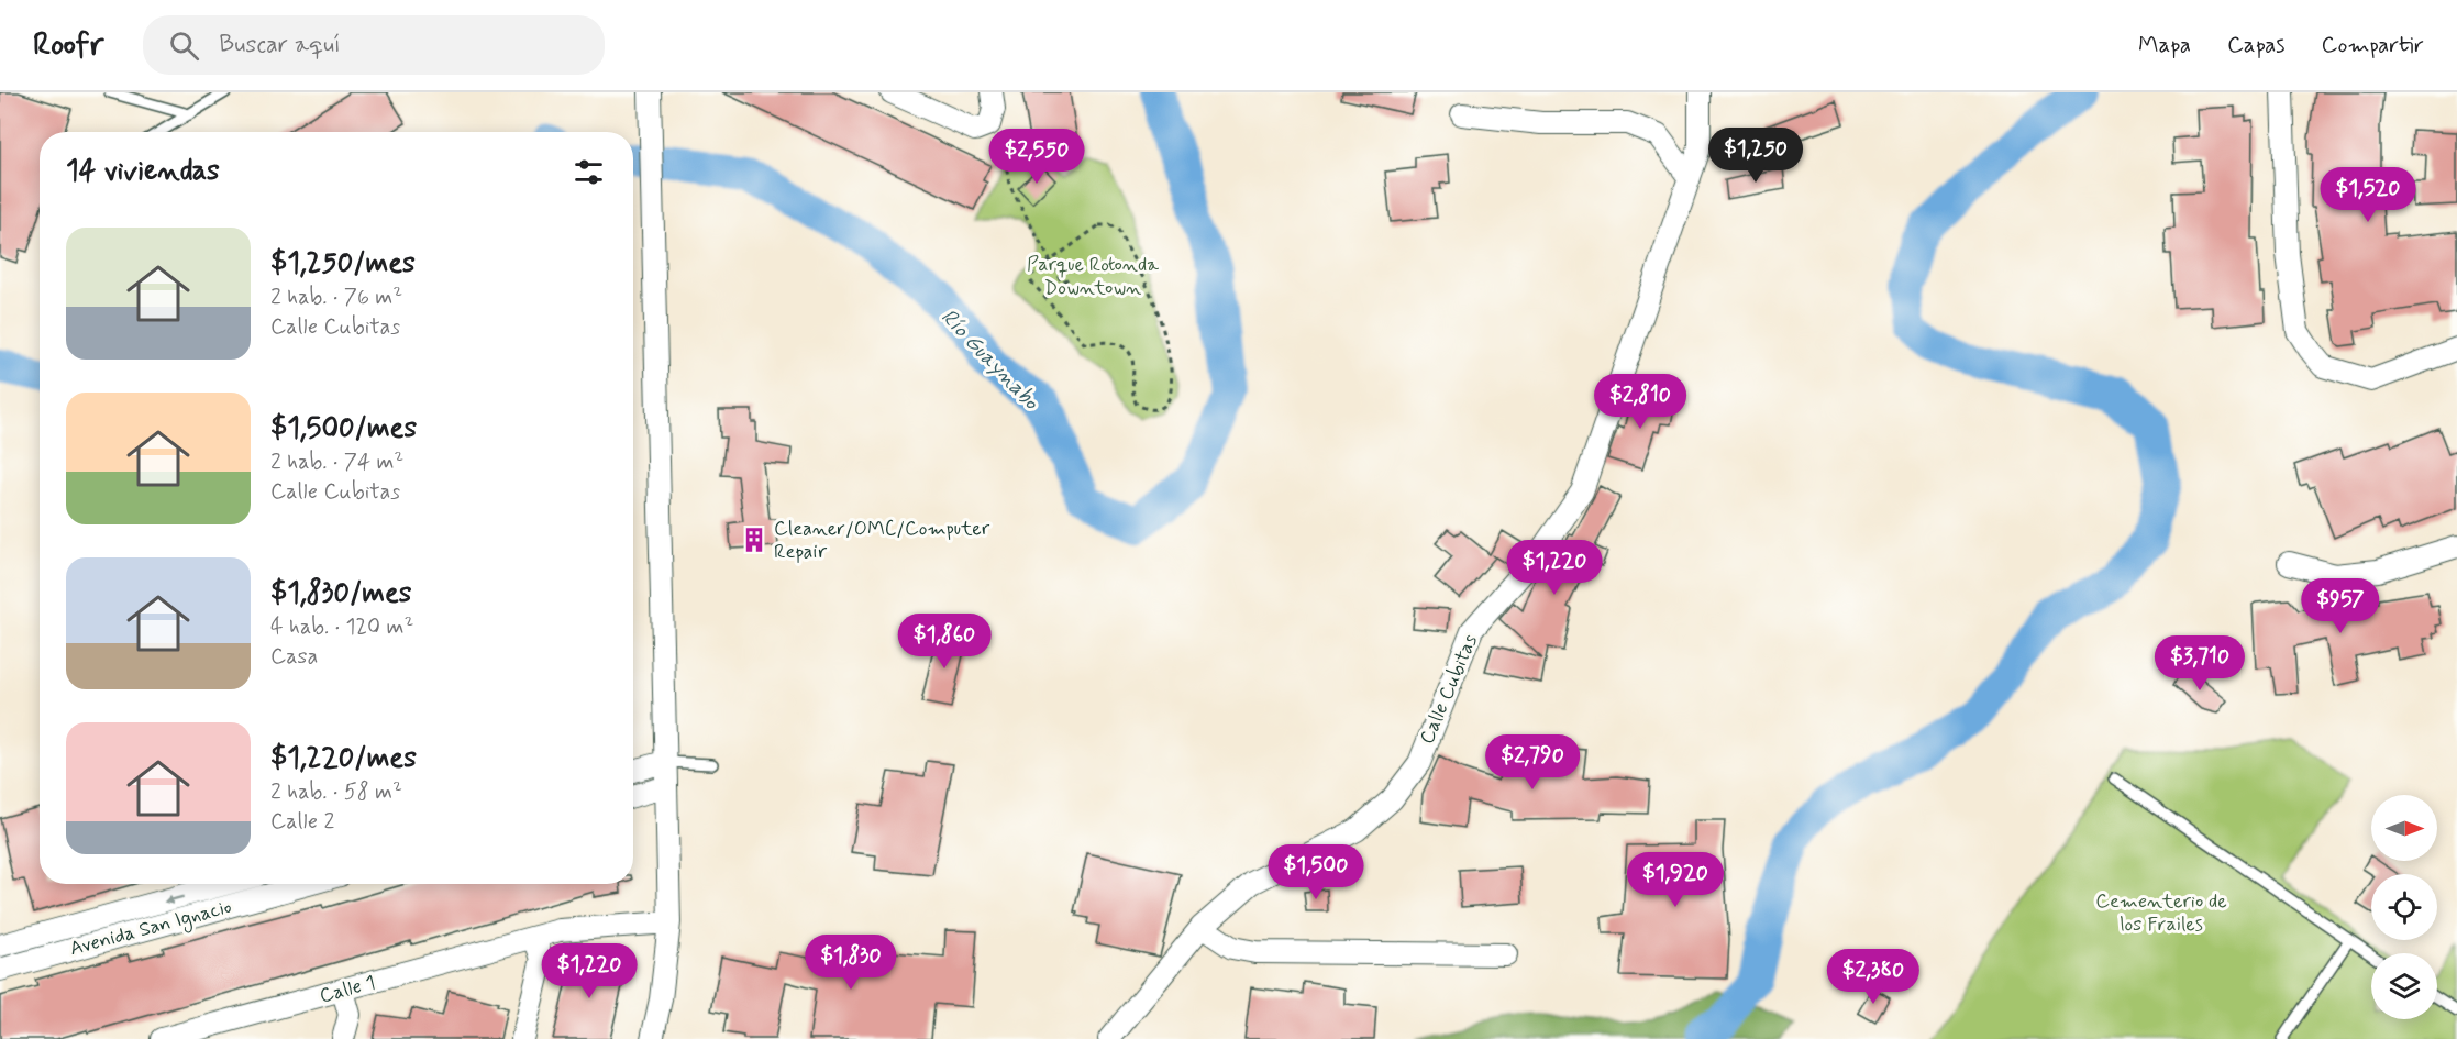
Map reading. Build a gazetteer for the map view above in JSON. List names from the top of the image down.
{
  "streets": {
    "street": ["Calle Cubitas", "Avenida San Ignacio", "Calle 1"]
  },
  "water": ["Río Guaynabo"],
  "parks": ["Parque Rotonda Downtown", "Cementerio de los Frailes"],
  "places": {
    "building": ["Cleaner/OMC/Computer Repair"]
  },
  "north": "right",
  "page": {
    "header": "Roofr",
    "search": "Buscar aquí",
    "nav": ["Mapa", "Capas", "Compartir"],
    "price": [
      "$1,250",
      "$2,550",
      "$1,520",
      "$2,810",
      "$1,220",
      "$957",
      "$1,860",
      "$3,710",
      "$2,790",
      "$1,500",
      "$1,920",
      "$1,830",
      "$1,220",
      "$2,380"
    ],
    "heading": "14 viviendas",
    "list": [
      {
        "name": "$1,250/mes",
        "note": "2 hab. · 76 m² · Calle Cubitas"
      },
      {
        "name": "$1,500/mes",
        "note": "2 hab. · 74 m² · Calle Cubitas"
      },
      {
        "name": "$1,830/mes",
        "note": "4 hab. · 120 m² · Casa"
      },
      {
        "name": "$1,220/mes",
        "note": "2 hab. · 58 m² · Calle 2"
      }
    ]
  }
}
